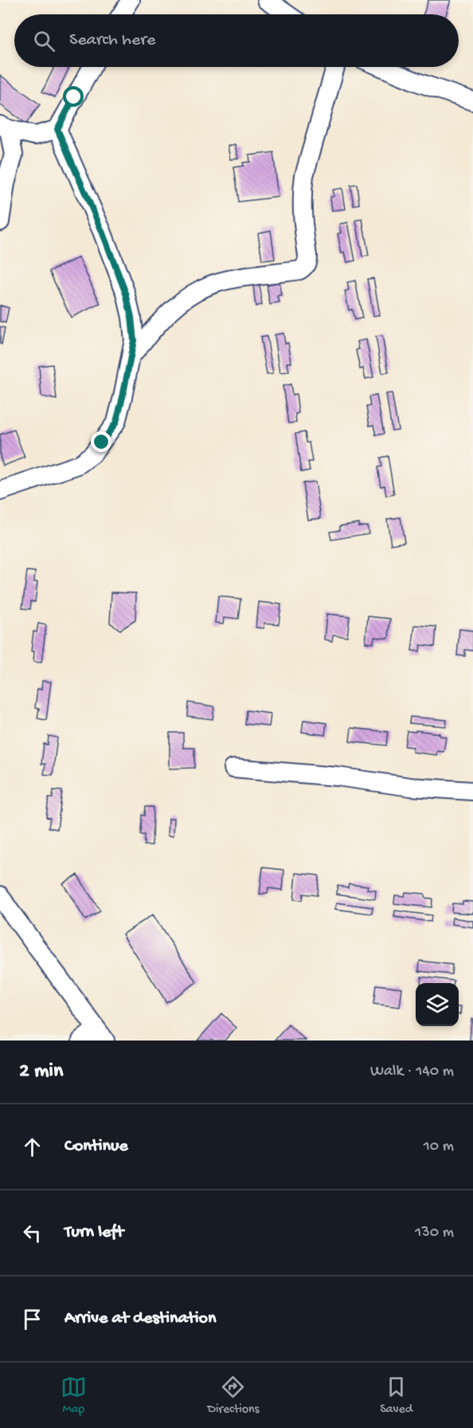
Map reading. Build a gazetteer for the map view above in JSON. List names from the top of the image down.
{
  "page": {
    "search": "Search here",
    "heading": ["2 min", "Walk · 140 m"],
    "list": [
      ["Continue", "10 m"],
      ["Turn left", "130 m"],
      "Arrive at destination"
    ],
    "nav": ["Map", "Directions", "Saved"]
  }
}
